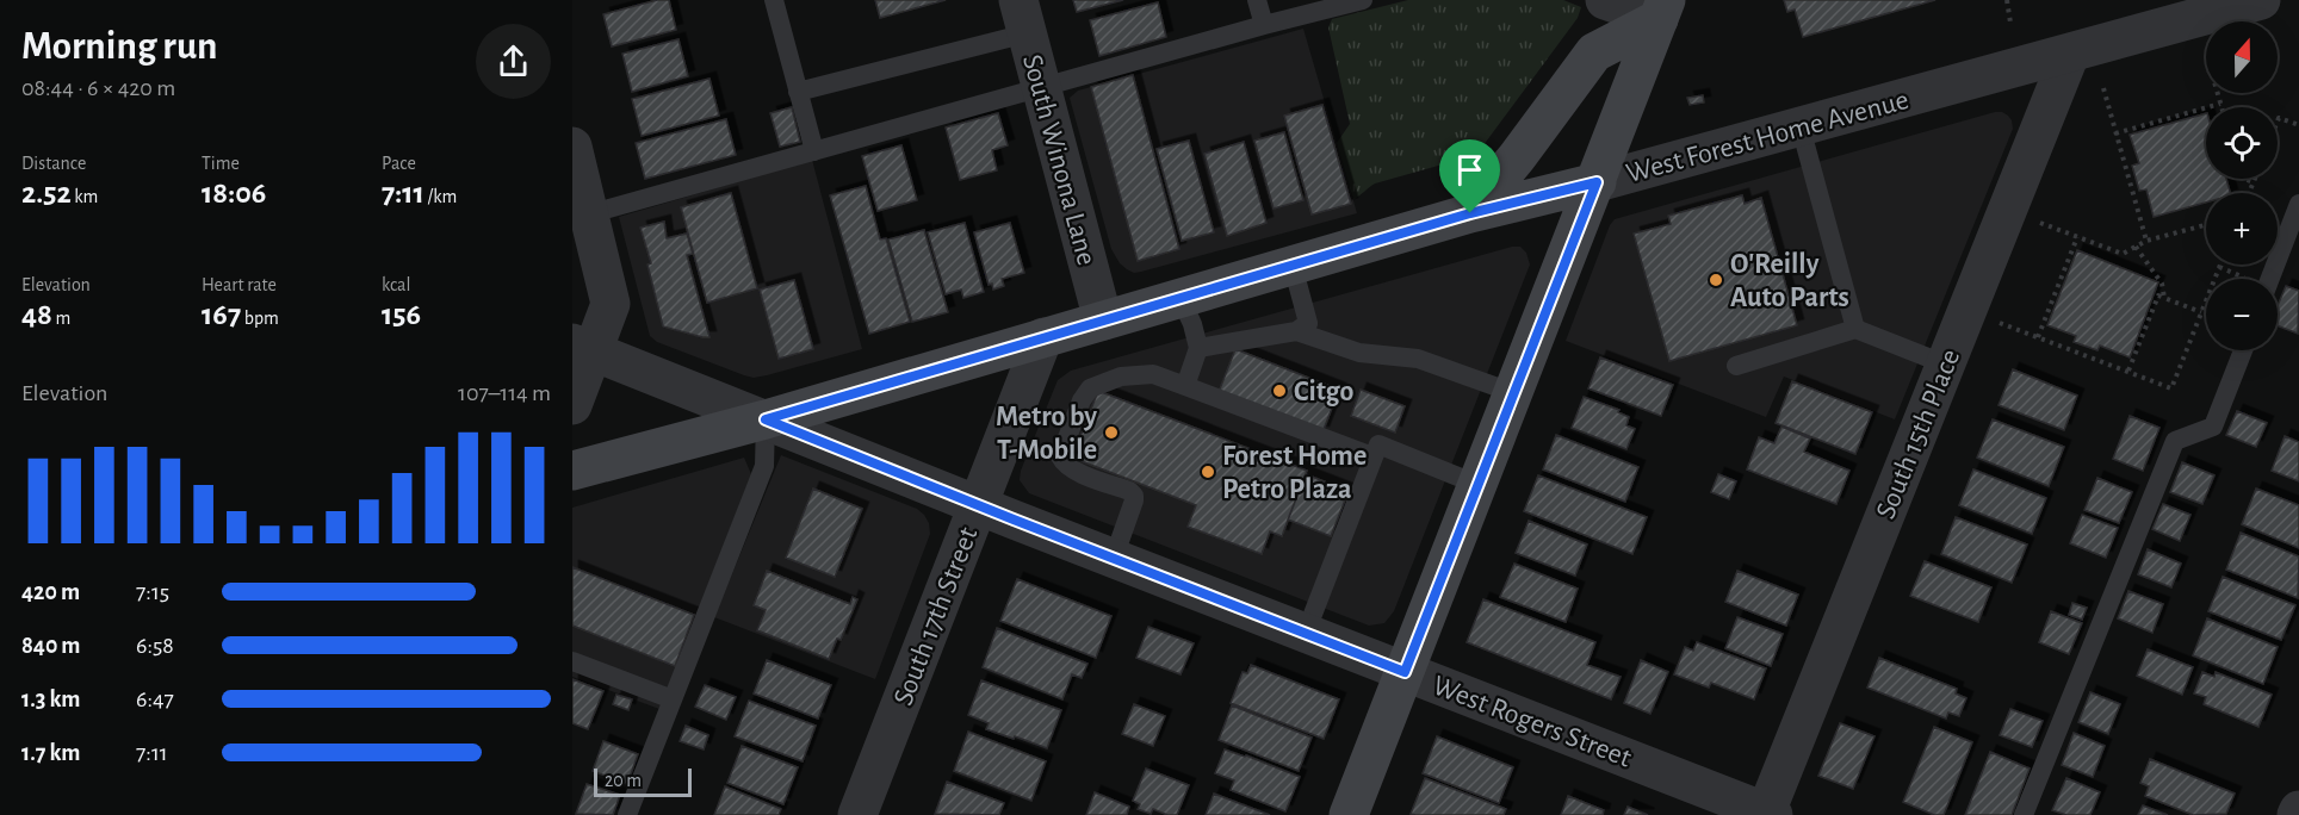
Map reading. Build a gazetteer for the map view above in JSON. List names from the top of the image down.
{
  "streets": {
    "main road": ["West Forest Home Avenue"],
    "street": [
      "South Winona Lane",
      "South 15th Place",
      "South 17th Street",
      "West Rogers Street"
    ]
  },
  "crossings": [
    ["West Forest Home Avenue", "South Winona Lane"],
    ["West Forest Home Avenue", "South 15th Place"],
    ["West Forest Home Avenue", "South 17th Street"],
    ["West Forest Home Avenue", "West Rogers Street"],
    ["South 15th Place", "West Rogers Street"],
    ["South 17th Street", "West Rogers Street"]
  ],
  "places": [
    "O'Reilly Auto Parts",
    "Citgo",
    "Metro by T-Mobile",
    "Forest Home Petro Plaza"
  ],
  "scale_bar": "20 m",
  "north": "top",
  "page": {
    "heading": ["Morning run", "08:44 · 6 × 420 m"],
    "map_buttons": ["+", "−"],
    "stats": [
      ["Distance", "2.52 km"],
      ["Time", "18:06"],
      ["Pace", "7:11 /km"],
      ["Elevation", "48 m"],
      ["Heart rate", "167 bpm"],
      ["kcal", "156"]
    ],
    "chart": ["Elevation", "107–114 m"],
    "list": [
      {
        "name": "420 m",
        "note": "7:15"
      },
      {
        "name": "840 m",
        "note": "6:58"
      },
      {
        "name": "1.3 km",
        "note": "6:47"
      },
      {
        "name": "1.7 km",
        "note": "7:11"
      }
    ],
    "scale": "20 m"
  }
}
